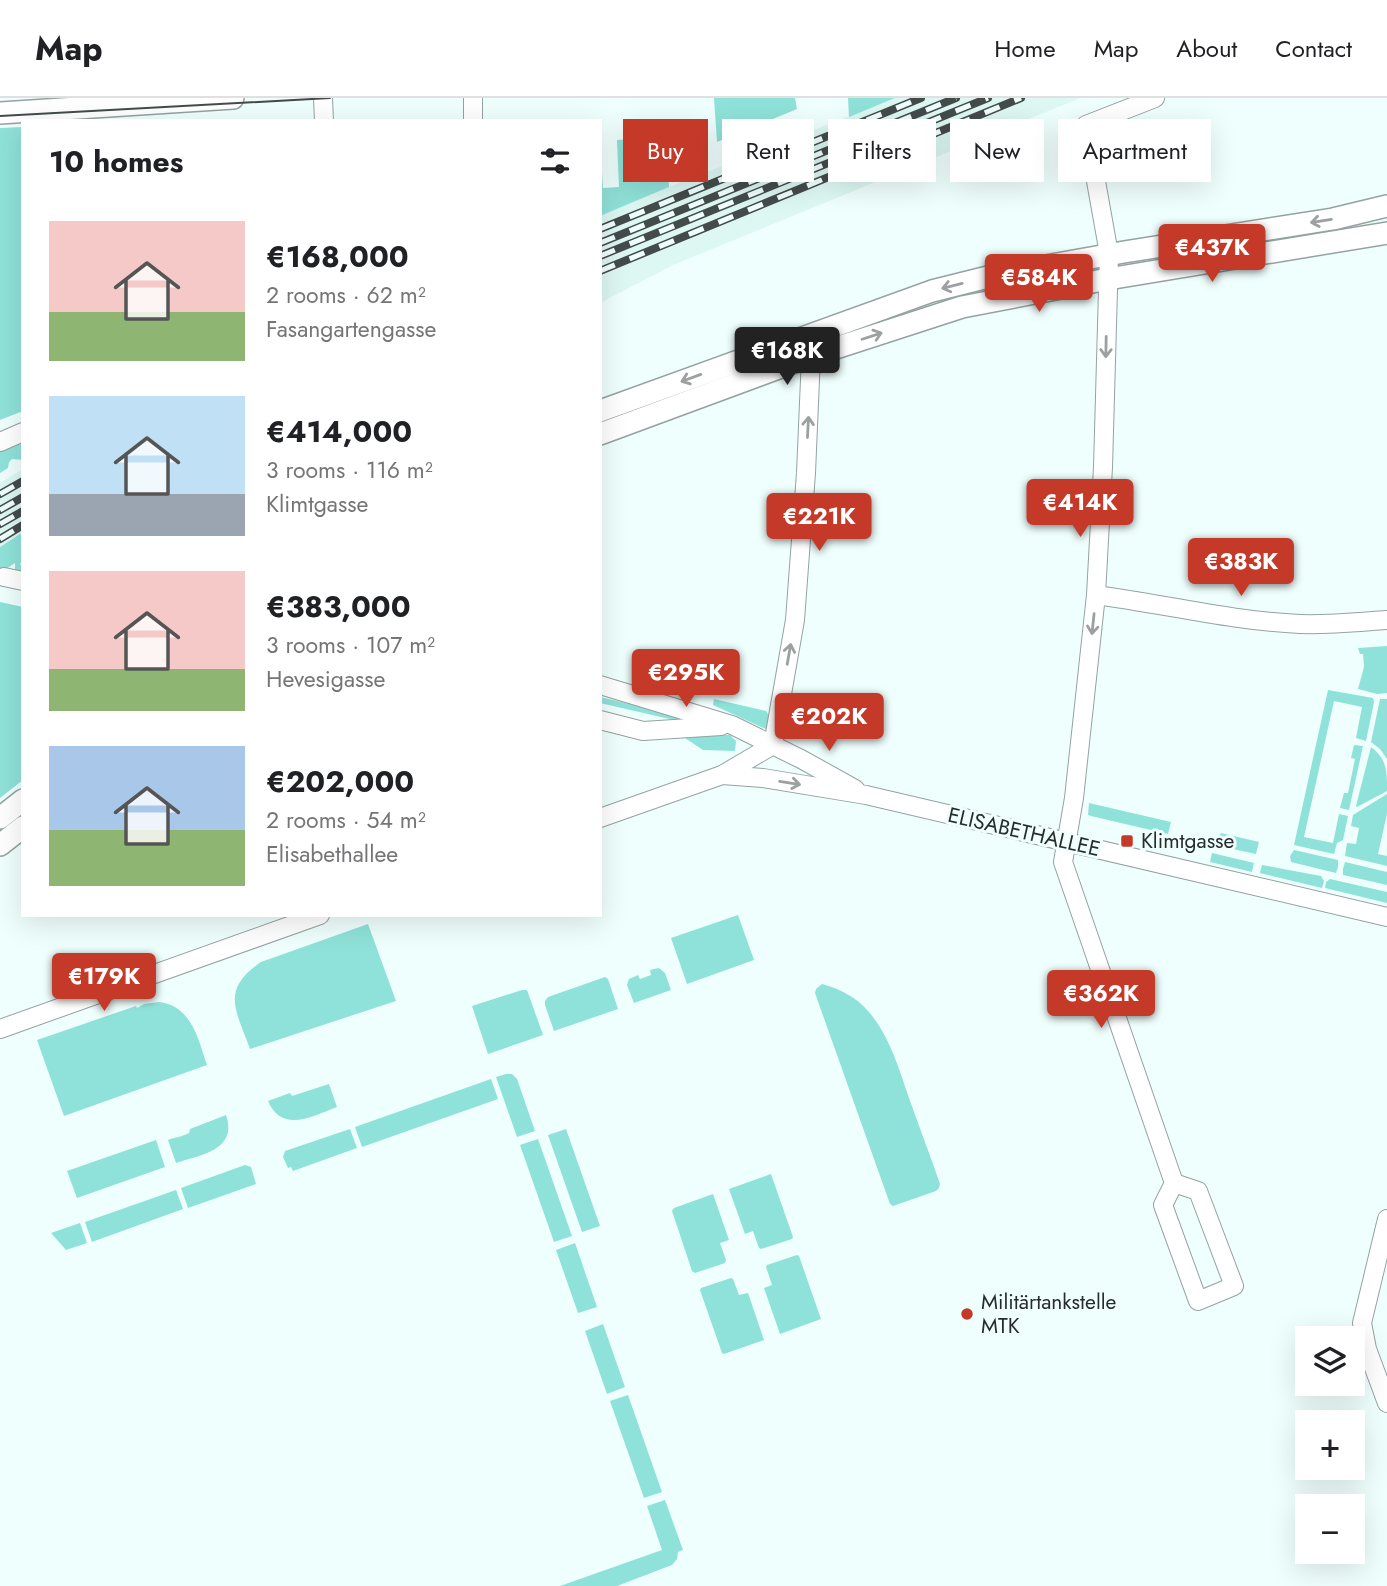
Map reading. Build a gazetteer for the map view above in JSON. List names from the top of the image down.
{
  "streets": {
    "street": ["ELISABETHALLEE"]
  },
  "places": {
    "transit": ["Klimtgasse"],
    "other": ["Militärtankstelle MTK"]
  },
  "page": {
    "header": "Map",
    "nav": [
      "Home",
      "Map",
      "About",
      "Contact"
    ],
    "chip": [
      "Buy",
      "Rent",
      "Filters",
      "New",
      "Apartment"
    ],
    "heading": "10 homes",
    "list": [
      {
        "name": "€168,000",
        "note": "2 rooms · 62 m² · Fasangartengasse"
      },
      {
        "name": "€414,000",
        "note": "3 rooms · 116 m² · Klimtgasse"
      },
      {
        "name": "€383,000",
        "note": "3 rooms · 107 m² · Hevesigasse"
      },
      {
        "name": "€202,000",
        "note": "2 rooms · 54 m² · Elisabethallee"
      }
    ],
    "price": [
      "€437K",
      "€584K",
      "€168K",
      "€414K",
      "€221K",
      "€383K",
      "€295K",
      "€202K",
      "€179K",
      "€362K"
    ],
    "map_buttons": ["+", "−"]
  }
}
